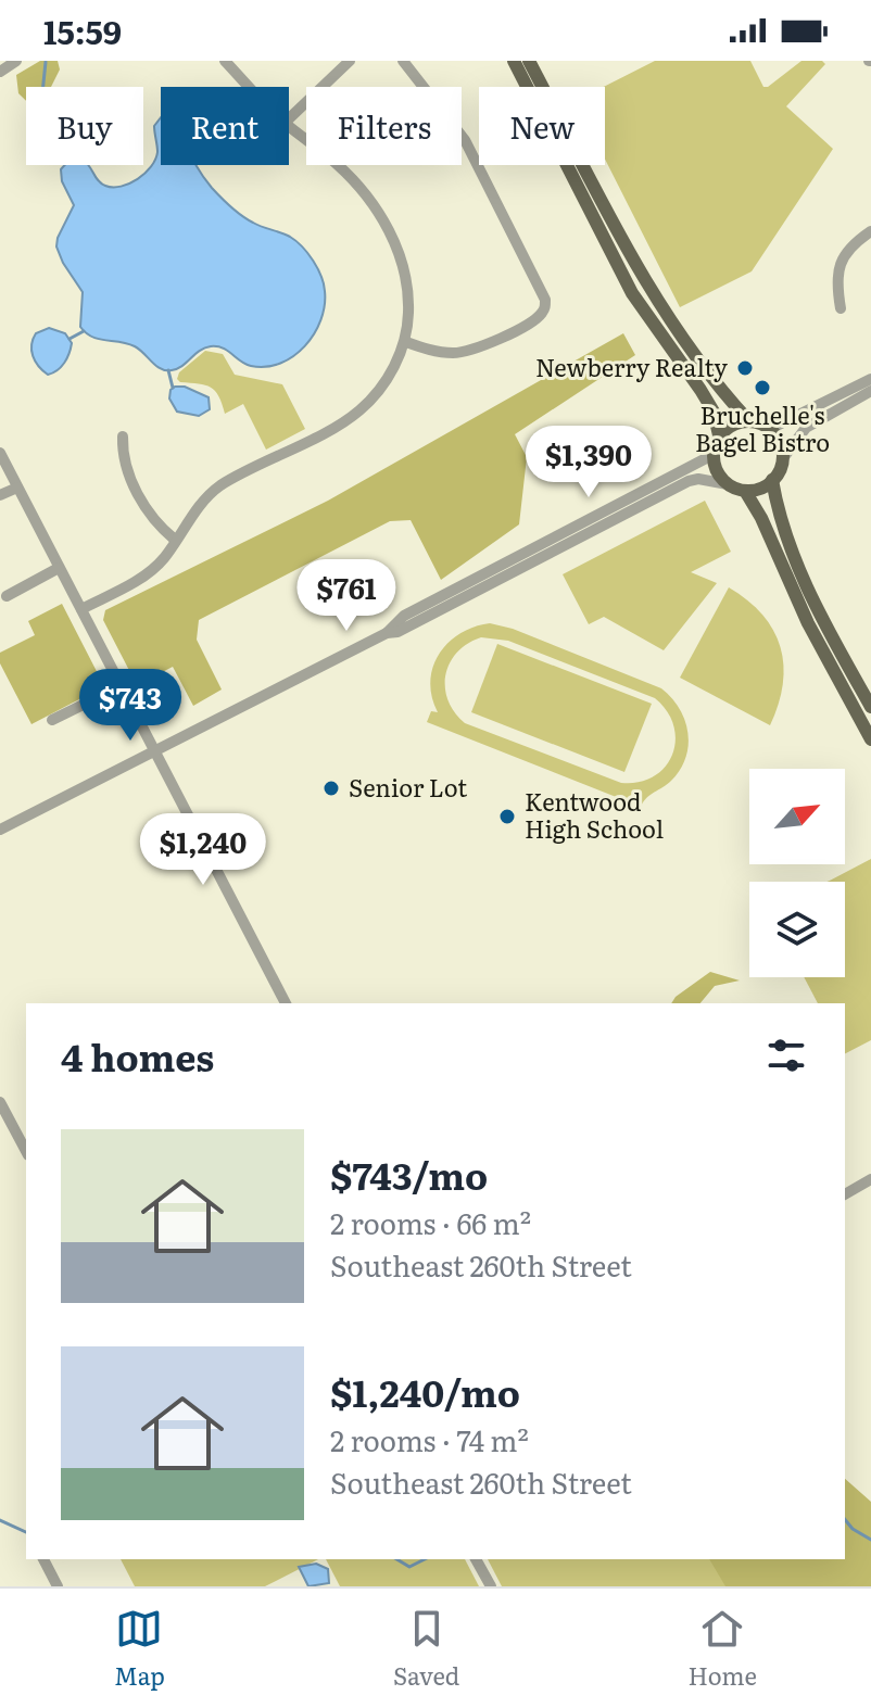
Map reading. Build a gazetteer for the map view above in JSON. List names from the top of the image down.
{
  "places": [
    "Newberry Realty",
    "Bruchelle's Bagel Bistro",
    "Senior Lot",
    "Kentwood High School"
  ],
  "north": "top right",
  "page": {
    "status": "15:59",
    "chip": [
      "Buy",
      "Rent",
      "Filters",
      "New"
    ],
    "price": [
      "$1,390",
      "$761",
      "$743",
      "$1,240"
    ],
    "heading": "4 homes",
    "list": [
      {
        "name": "$743/mo",
        "note": "2 rooms · 66 m² · Southeast 260th Street"
      },
      {
        "name": "$1,240/mo",
        "note": "2 rooms · 74 m² · Southeast 260th Street"
      }
    ],
    "tabs": ["Map", "Saved", "Home"]
  }
}
